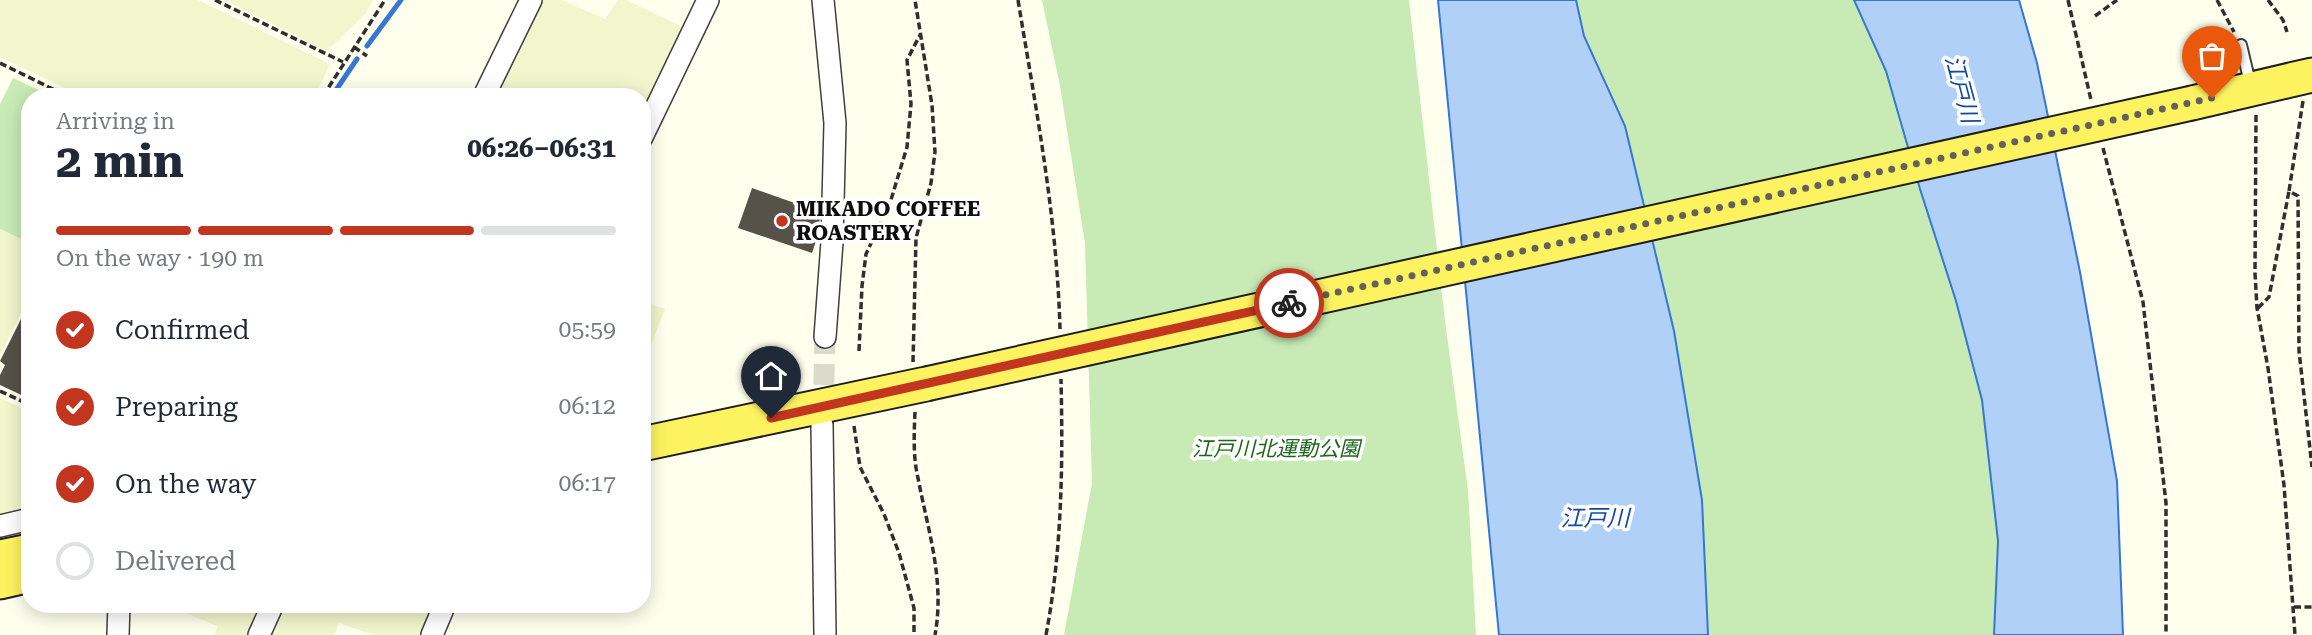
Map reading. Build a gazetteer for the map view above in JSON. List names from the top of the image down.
{
  "water": ["江戸川"],
  "parks": ["江戸川北運動公園"],
  "places": ["MIKADO COFFEE ROASTERY"],
  "page": {
    "heading": ["2 min", "Arriving in", "06:26–06:31"],
    "bar": "On the way · 190 m",
    "list": [
      ["Confirmed", "05:59"],
      ["Preparing", "06:12"],
      ["On the way", "06:17"],
      "Delivered"
    ]
  }
}
